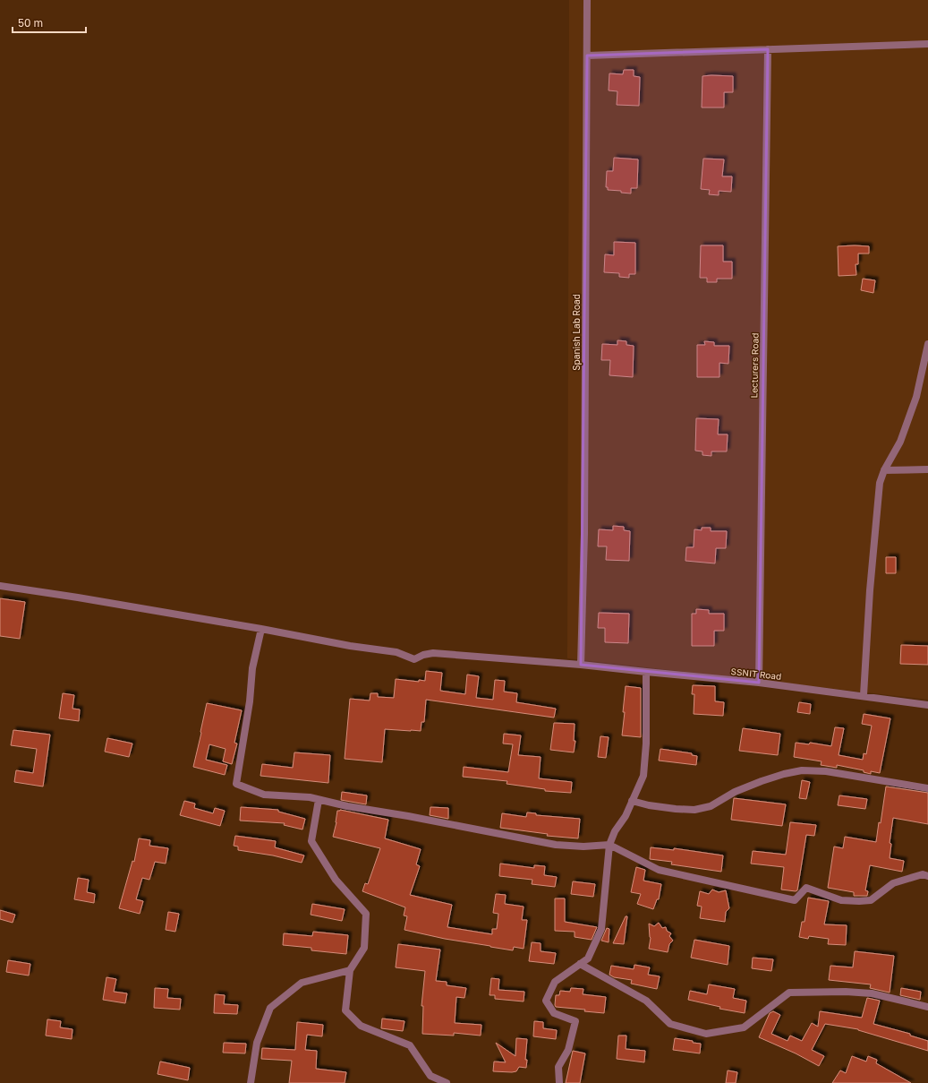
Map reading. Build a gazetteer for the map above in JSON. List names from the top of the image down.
{
  "streets": {
    "street": ["Spanish Lab Road", "Lecturers Road", "SSNIT Road"]
  },
  "crossings": [
    ["Spanish Lab Road", "SSNIT Road"],
    ["Lecturers Road", "SSNIT Road"]
  ],
  "scale_bar": "50 m"
}
